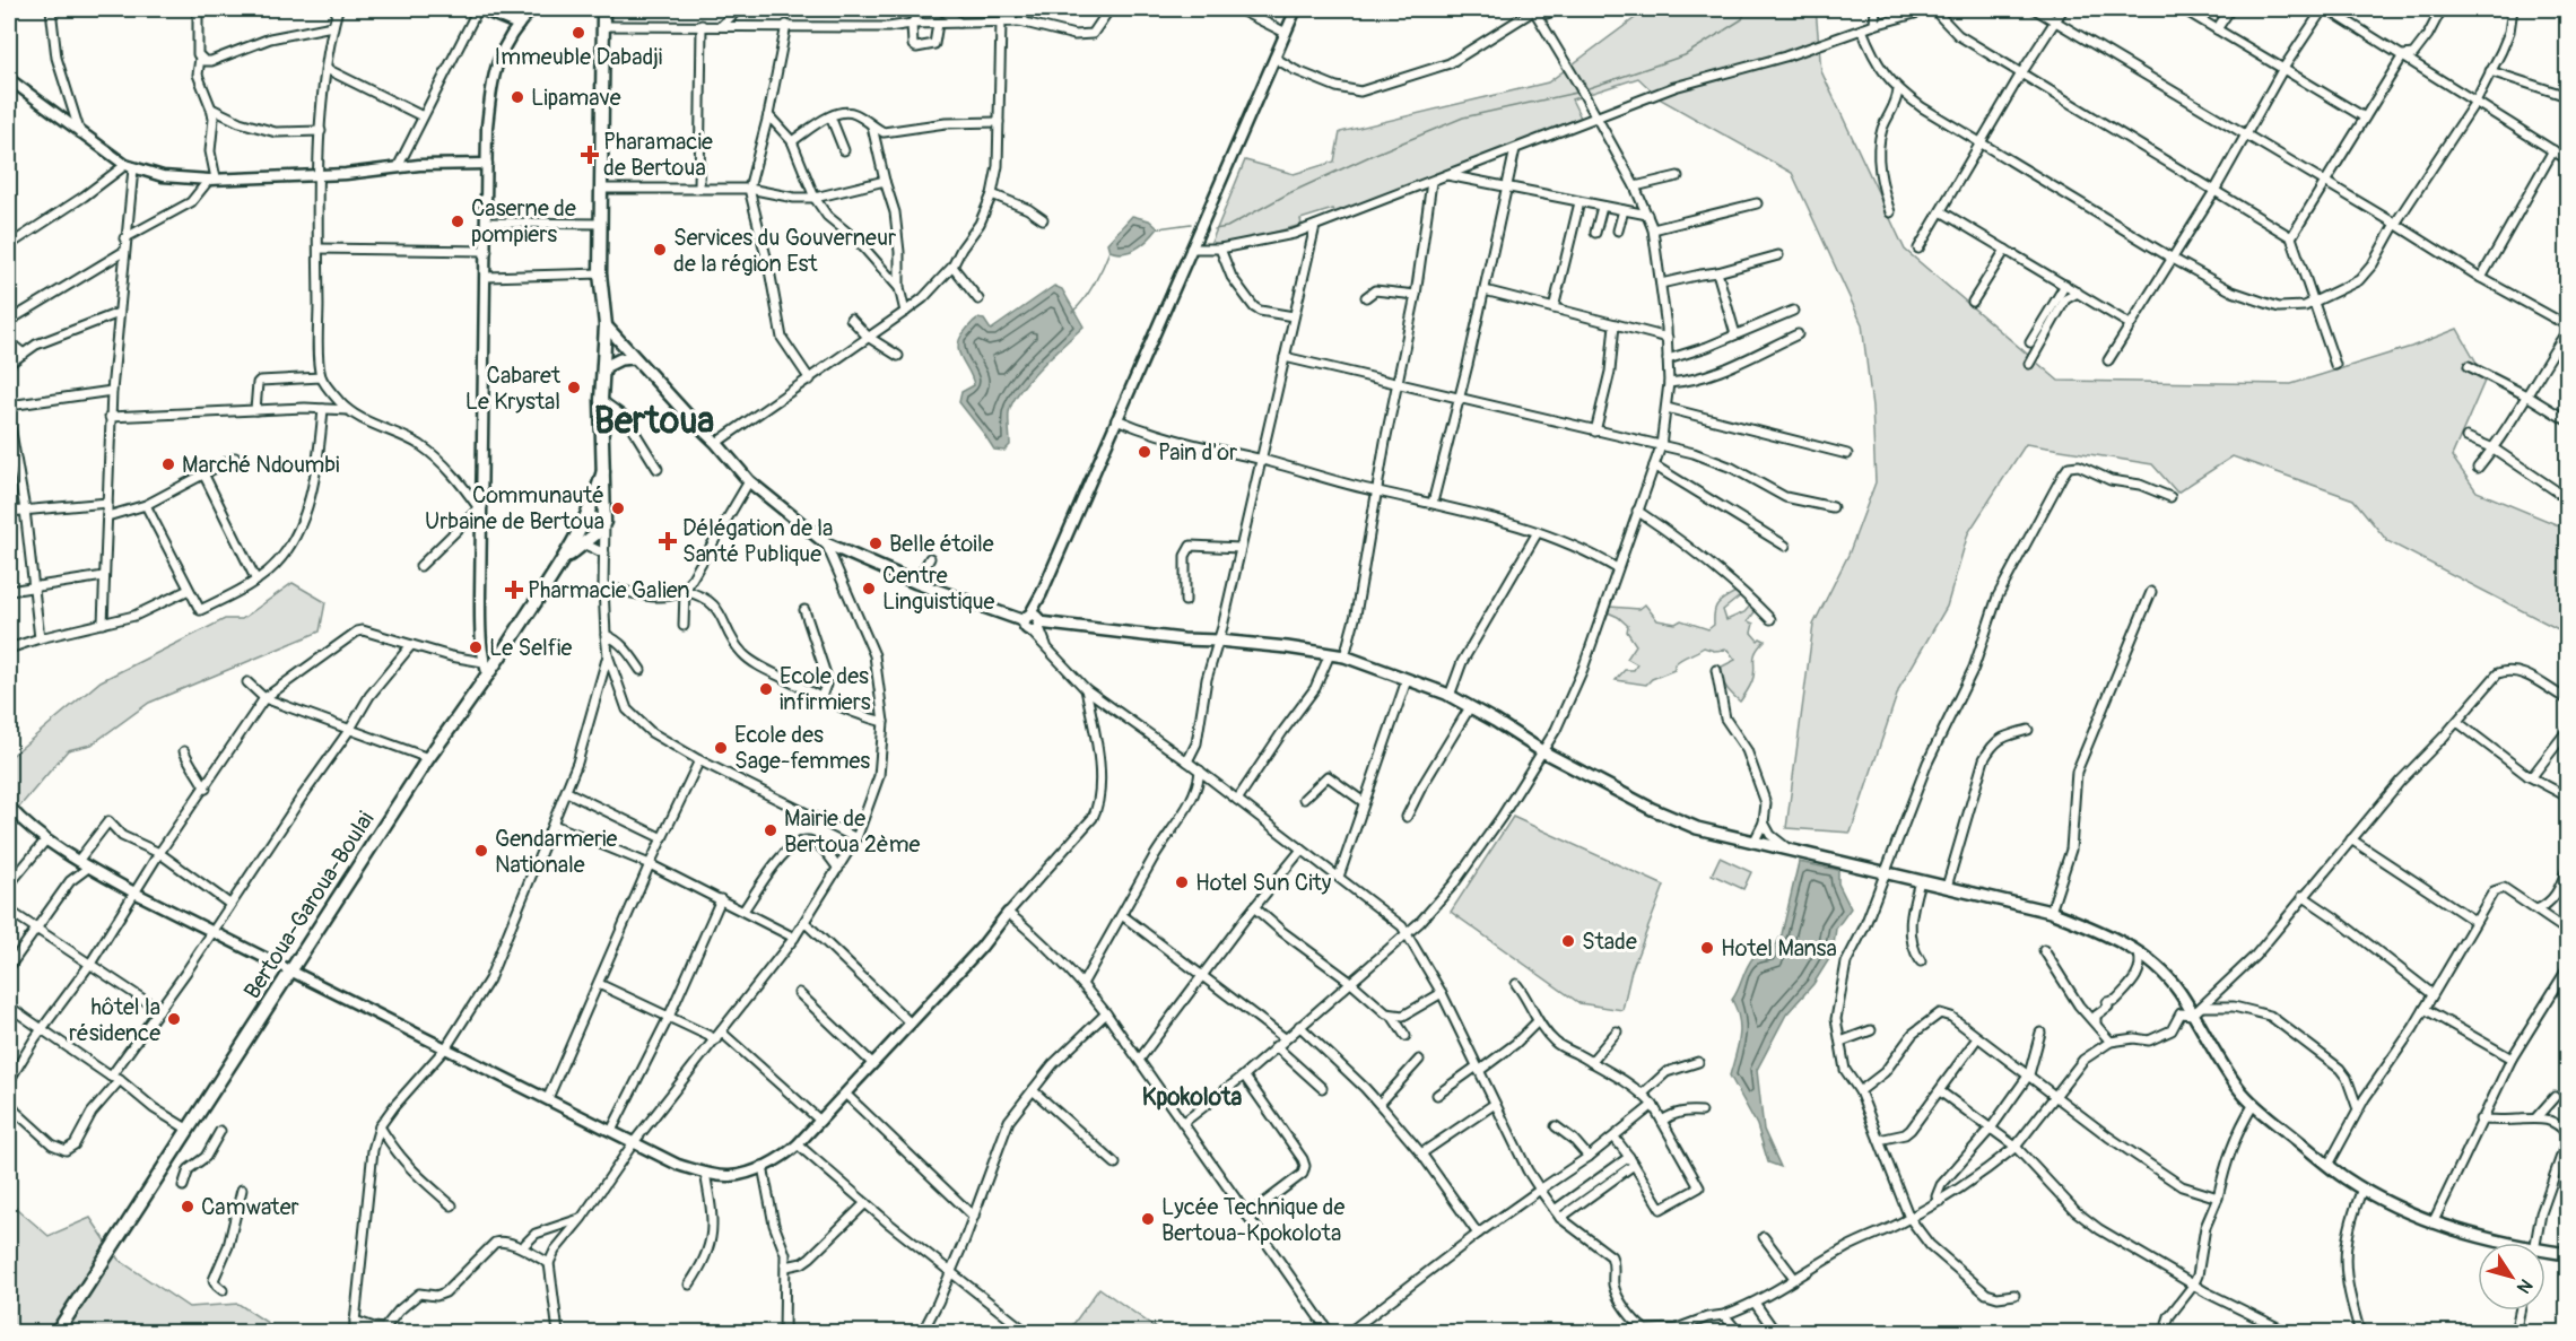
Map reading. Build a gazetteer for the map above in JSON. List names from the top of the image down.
{
  "streets": {
    "highway": ["Bertoua-Garoua-Boulai"]
  },
  "districts": ["Bertoua", "Kpokolota"],
  "places": {
    "other": [
      "Immeuble Dabadji",
      "Lipamave",
      "Caserne de pompiers",
      "Services du Gouverneur de la région Est",
      "Cabaret Le Krystal",
      "Pain d'or",
      "Marché Ndoumbi",
      "Communauté Urbaine de Bertoua",
      "Belle étoile",
      "Centre Linguistique",
      "Le Selfie",
      "Ecole des infirmiers",
      "Ecole des Sage-femmes",
      "Mairie de Bertoua 2ème",
      "Gendarmerie Nationale",
      "Hotel Sun City",
      "Stade",
      "Hotel Mansa",
      "hôtel la résidence",
      "Camwater",
      "Lycée Technique de Bertoua-Kpokolota"
    ],
    "health": ["Pharamacie de Bertoua", "Délégation de la Santé Publique", "Pharmacie Galien"]
  },
  "north": "bottom right"
}
